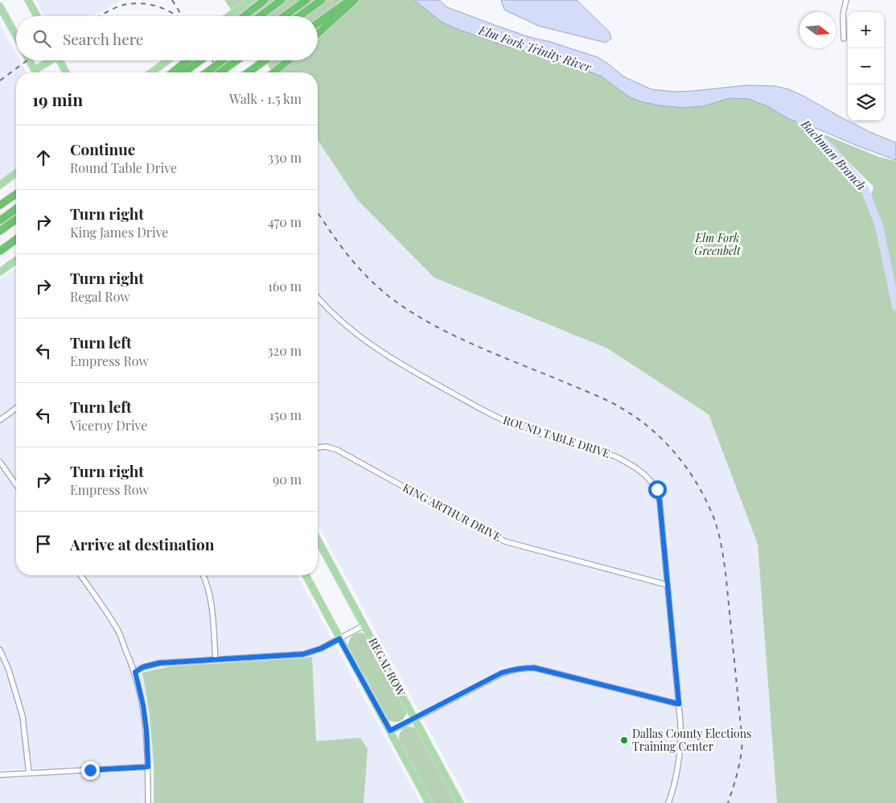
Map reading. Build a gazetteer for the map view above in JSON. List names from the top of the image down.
{
  "streets": {
    "main road": ["REGAL ROW"],
    "street": ["ROUND TABLE DRIVE", "KING ARTHUR DRIVE"]
  },
  "crossings": [
    ["ROUND TABLE DRIVE", "KING ARTHUR DRIVE"]
  ],
  "water": ["Elm Fork Trinity River", "Bachman Branch"],
  "parks": ["Elm Fork Greenbelt"],
  "places": ["Dallas County Elections Training Center"],
  "north": "right",
  "page": {
    "map_buttons": ["+", "−"],
    "search": "Search here",
    "heading": ["19 min", "Walk · 1.5 km"],
    "list": [
      ["Continue", "Round Table Drive", "330 m"],
      ["Turn right", "King James Drive", "470 m"],
      ["Turn right", "Regal Row", "160 m"],
      ["Turn left", "Empress Row", "320 m"],
      ["Turn left", "Viceroy Drive", "150 m"],
      ["Turn right", "Empress Row", "90 m"],
      "Arrive at destination"
    ]
  }
}
